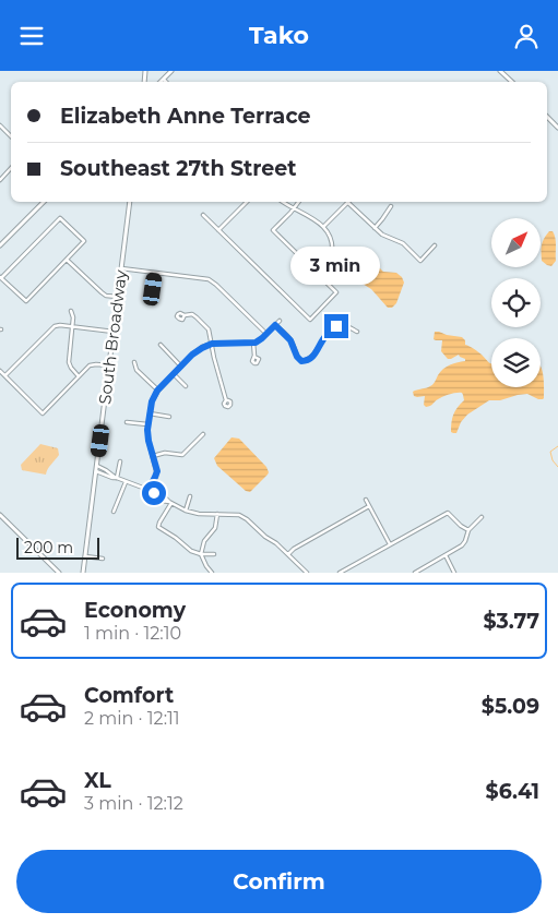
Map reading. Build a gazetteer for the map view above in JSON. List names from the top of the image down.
{
  "streets": {
    "street": ["South Broadway"]
  },
  "scale_bar": "200 m",
  "north": "top right",
  "page": {
    "header": "Tako",
    "banner": ["Elizabeth Anne Terrace", "Southeast 27th Street"],
    "bubble": "3 min",
    "scale": "200 m",
    "list": [
      {
        "name": "Economy",
        "note": "1 min · 12:10",
        "value": "$3.77"
      },
      {
        "name": "Comfort",
        "note": "2 min · 12:11",
        "value": "$5.09"
      },
      {
        "name": "XL",
        "note": "3 min · 12:12",
        "value": "$6.41"
      }
    ],
    "buttons": "Confirm"
  }
}
